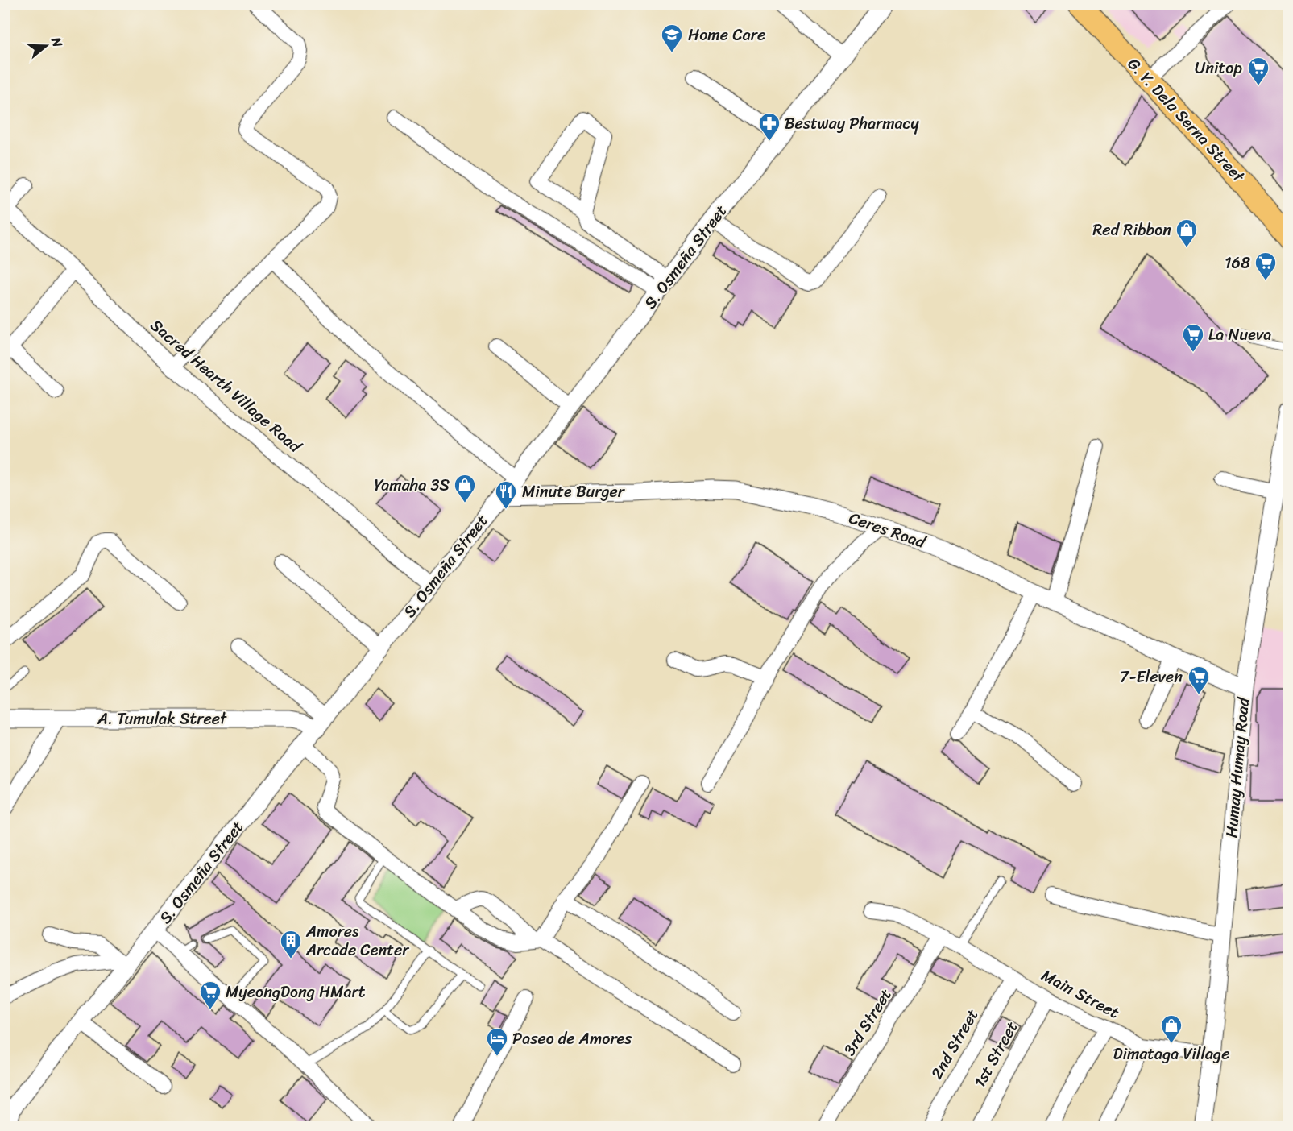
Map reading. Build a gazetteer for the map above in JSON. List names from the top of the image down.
{
  "streets": {
    "main road": ["G. Y. Dela Serna Street"],
    "street": [
      "S. Osmeña Street",
      "Sacred Hearth Village Road",
      "Ceres Road",
      "A. Tumulak Street",
      "Humay Humay Road",
      "Main Street",
      "3rd Street",
      "2nd Street",
      "1st Street"
    ]
  },
  "crossings": [
    ["S. Osmeña Street", "Sacred Hearth Village Road"],
    ["S. Osmeña Street", "Ceres Road"],
    ["S. Osmeña Street", "A. Tumulak Street"],
    ["Ceres Road", "Humay Humay Road"],
    ["Humay Humay Road", "Main Street"],
    ["Main Street", "3rd Street"],
    ["Main Street", "2nd Street"],
    ["Main Street", "1st Street"]
  ],
  "places": {
    "school or university": ["Home Care"],
    "supermarket": [
      "Unitop",
      "168",
      "La Nueva",
      "7-Eleven",
      "MyeongDong HMart"
    ],
    "pharmacy": ["Bestway Pharmacy"],
    "shop": ["Red Ribbon", "Yamaha 3S", "Dimataga Village"],
    "restaurant": ["Minute Burger"],
    "building": ["Amores Arcade Center"],
    "hotel": ["Paseo de Amores"]
  },
  "north": "right"
}
